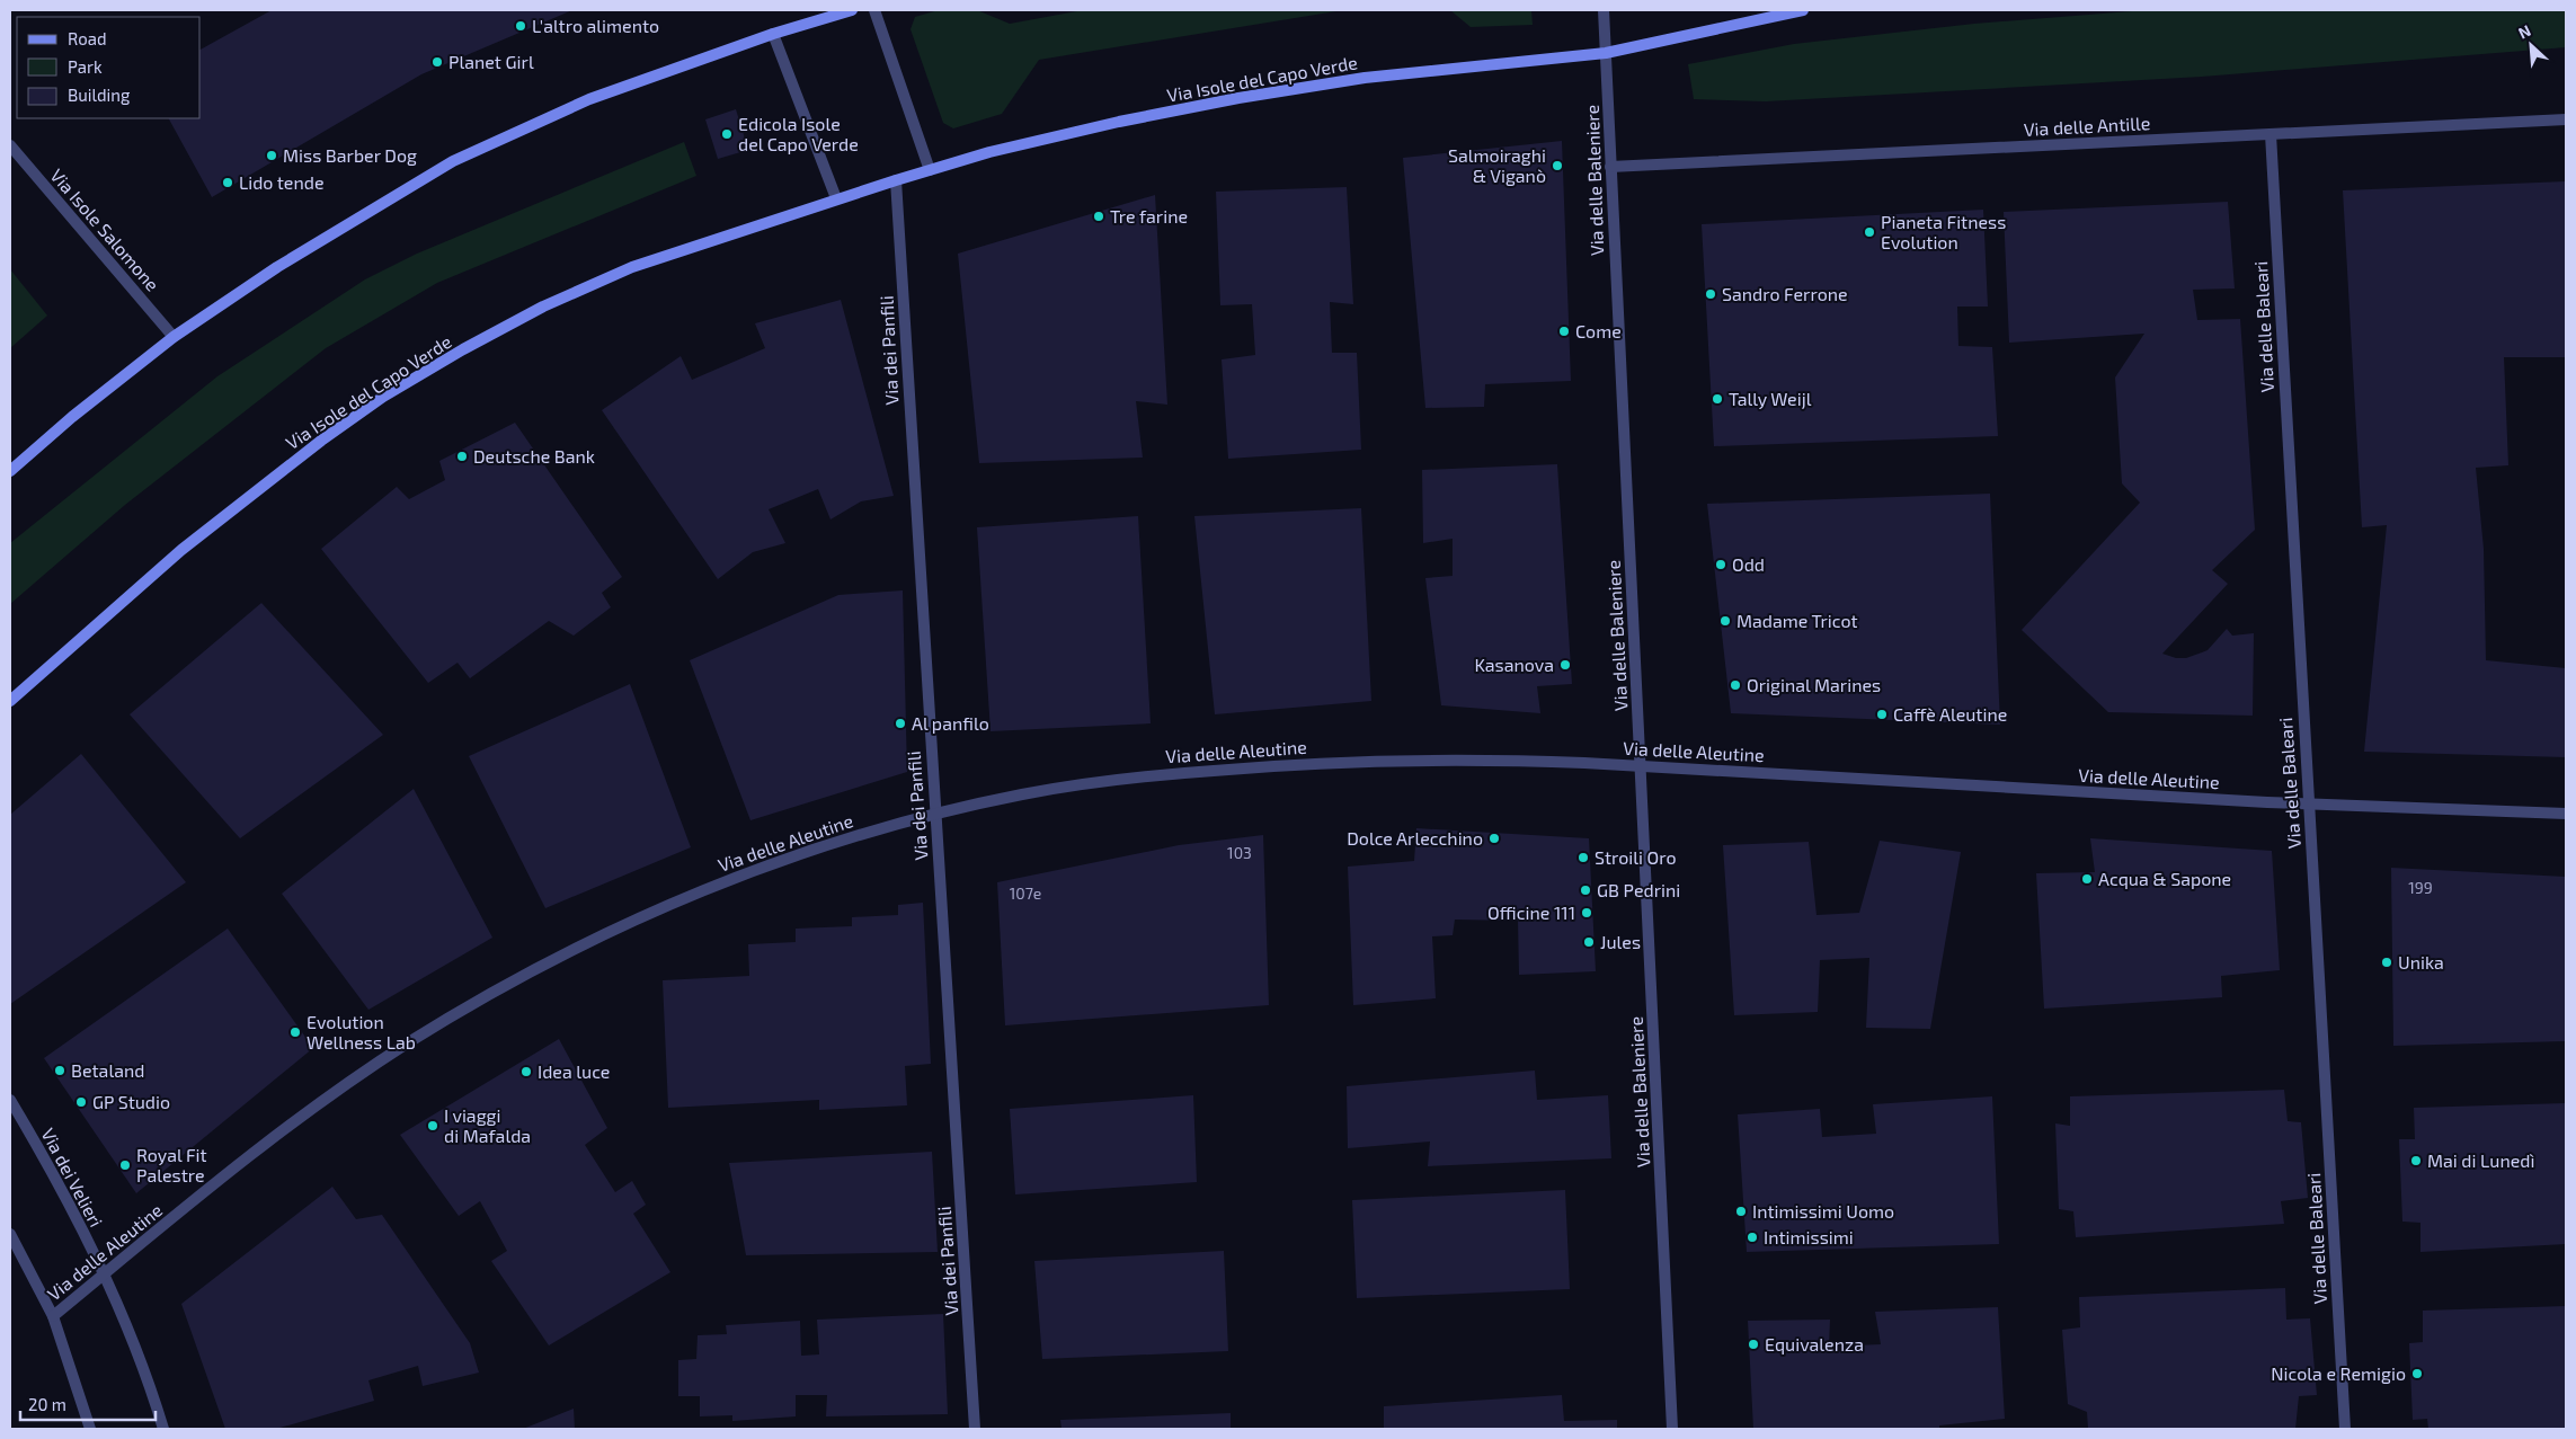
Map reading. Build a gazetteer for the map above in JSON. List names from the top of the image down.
{
  "streets": {
    "street": [
      "Via Isole del Capo Verde",
      "Via delle Antille",
      "Via delle Baleniere",
      "Via Isole Salomone",
      "Via delle Baleari",
      "Via dei Panfili",
      "Via delle Aleutine",
      "Via dei Velieri"
    ]
  },
  "crossings": [
    ["Via Isole del Capo Verde", "Via delle Baleniere"],
    ["Via Isole del Capo Verde", "Via dei Panfili"],
    ["Via delle Antille", "Via delle Baleniere"],
    ["Via delle Antille", "Via delle Baleari"],
    ["Via delle Baleniere", "Via delle Aleutine"],
    ["Via delle Baleari", "Via delle Aleutine"],
    ["Via dei Panfili", "Via delle Aleutine"],
    ["Via delle Aleutine", "Via dei Velieri"]
  ],
  "places": [
    "L'altro alimento",
    "Planet Girl",
    "Edicola Isole del Capo Verde",
    "Miss Barber Dog",
    "Salmoiraghi & Viganò",
    "Lido tende",
    "Tre farine",
    "Pianeta Fitness Evolution",
    "Sandro Ferrone",
    "Come",
    "Tally Weijl",
    "Deutsche Bank",
    "Odd",
    "Madame Tricot",
    "Kasanova",
    "Original Marines",
    "Caffè Aleutine",
    "Al panfilo",
    "Dolce Arlecchino",
    "Stroili Oro",
    "Acqua & Sapone",
    "GB Pedrini",
    "Officine 111",
    "Jules",
    "Unika",
    "Evolution Wellness Lab",
    "Betaland",
    "Idea luce",
    "GP Studio",
    "I viaggi di Mafalda",
    "Mai di Lunedì",
    "Royal Fit Palestre",
    "Intimissimi Uomo",
    "Intimissimi",
    "Equivalenza",
    "Nicola e Remigio"
  ],
  "house_numbers": ["103", "199", "107e"],
  "legend": ["Road", "Park", "Building"],
  "scale_bar": "20 m",
  "north": "top left"
}
